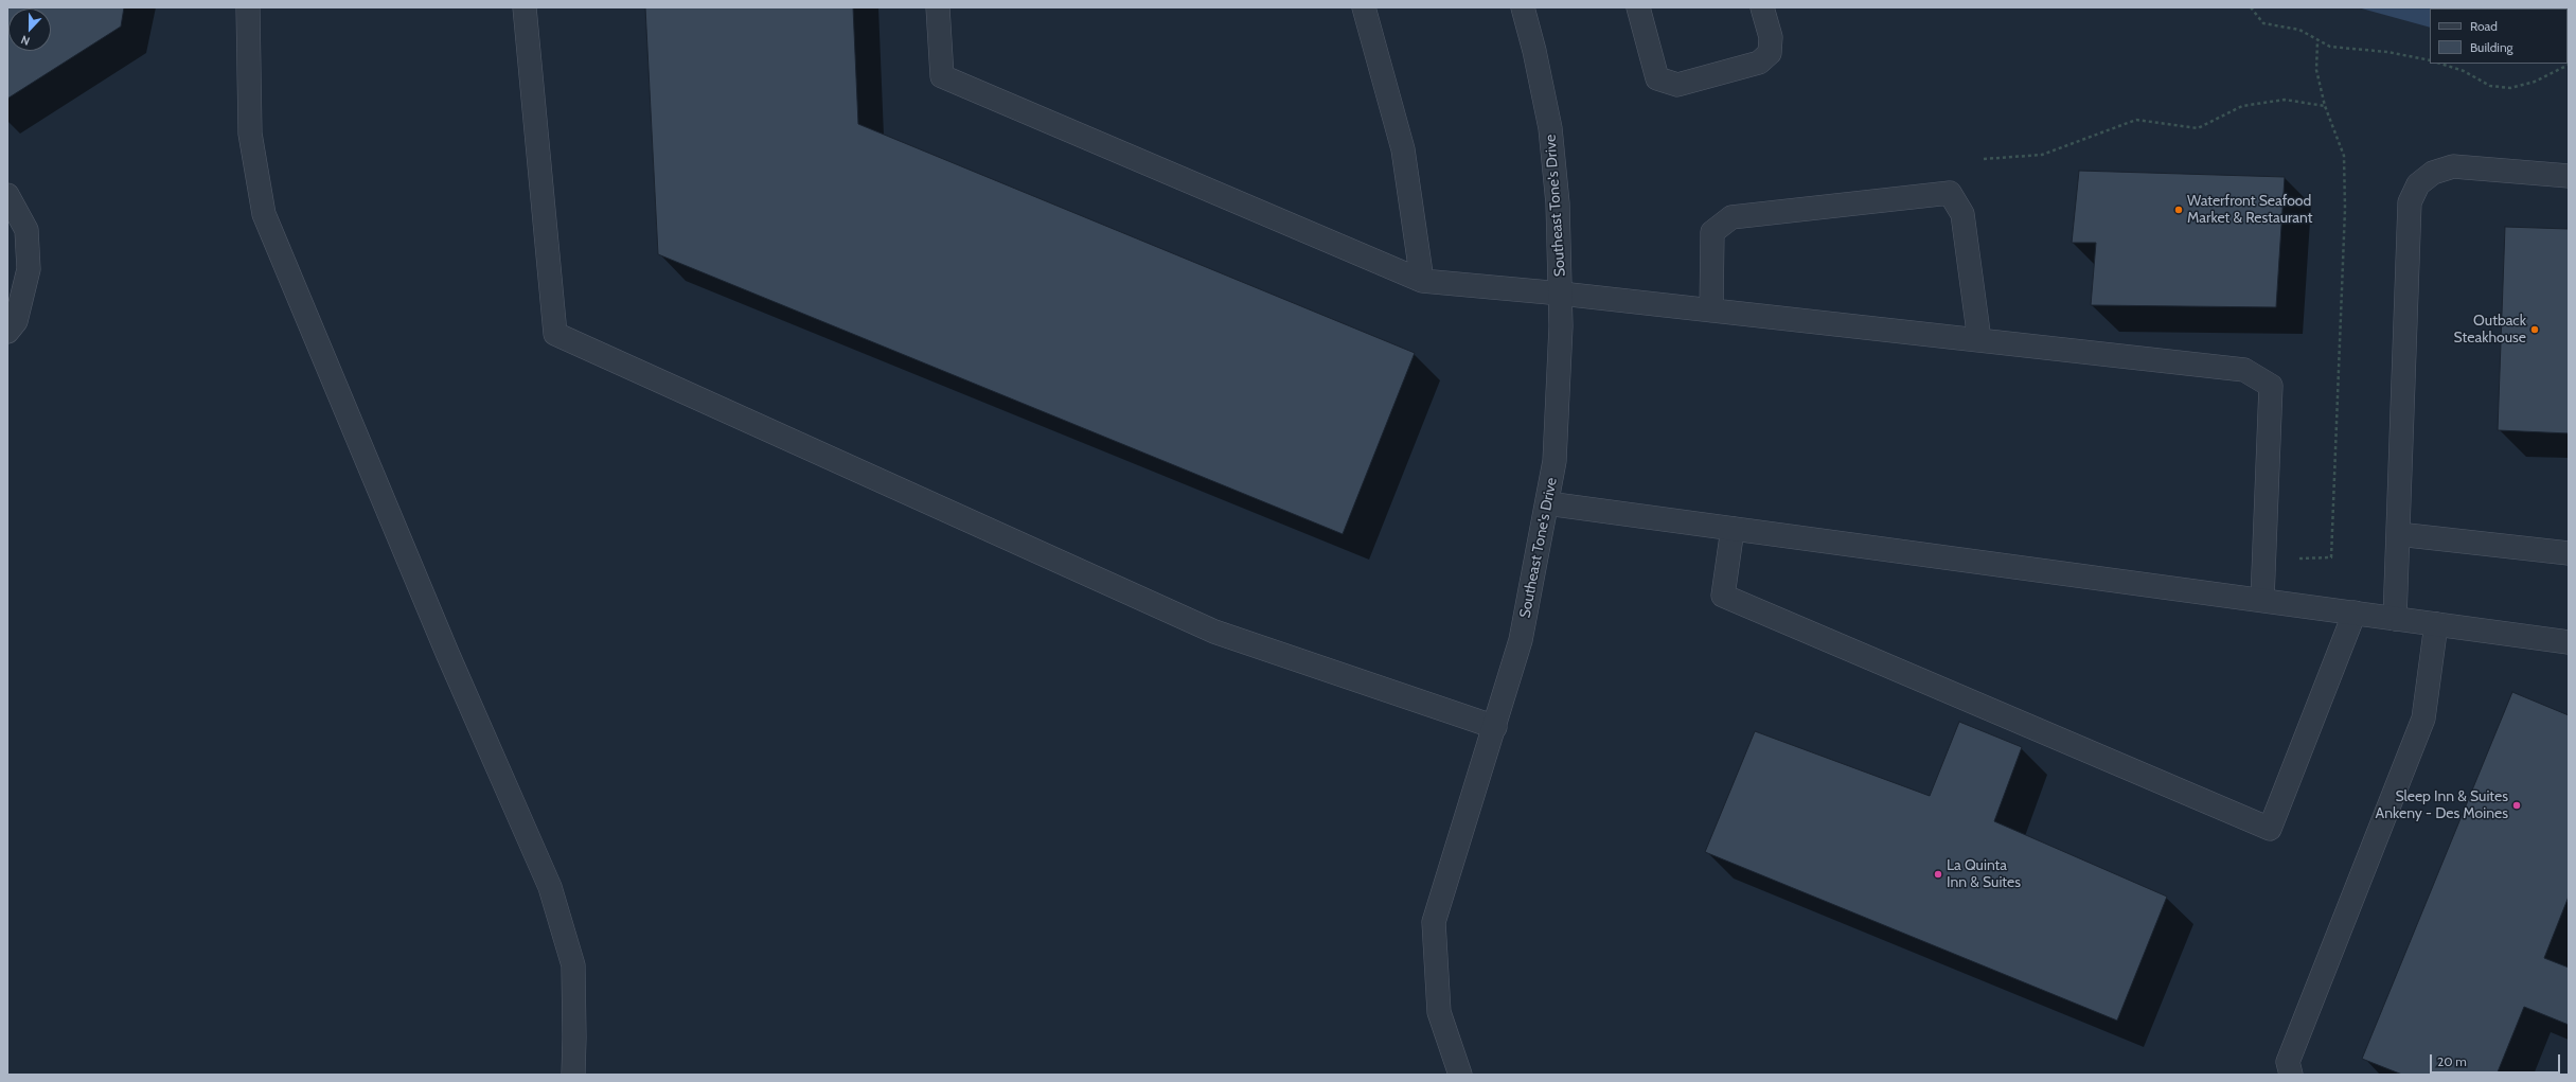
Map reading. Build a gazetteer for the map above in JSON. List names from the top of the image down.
{
  "streets": {
    "street": ["Southeast Tone's Drive"]
  },
  "places": [
    "Waterfront Seafood Market & Restaurant",
    "Outback Steakhouse",
    "Sleep Inn & Suites Ankeny - Des Moines",
    "La Quinta Inn & Suites"
  ],
  "legend": ["Road", "Building"],
  "scale_bar": "20 m",
  "north": "bottom"
}
